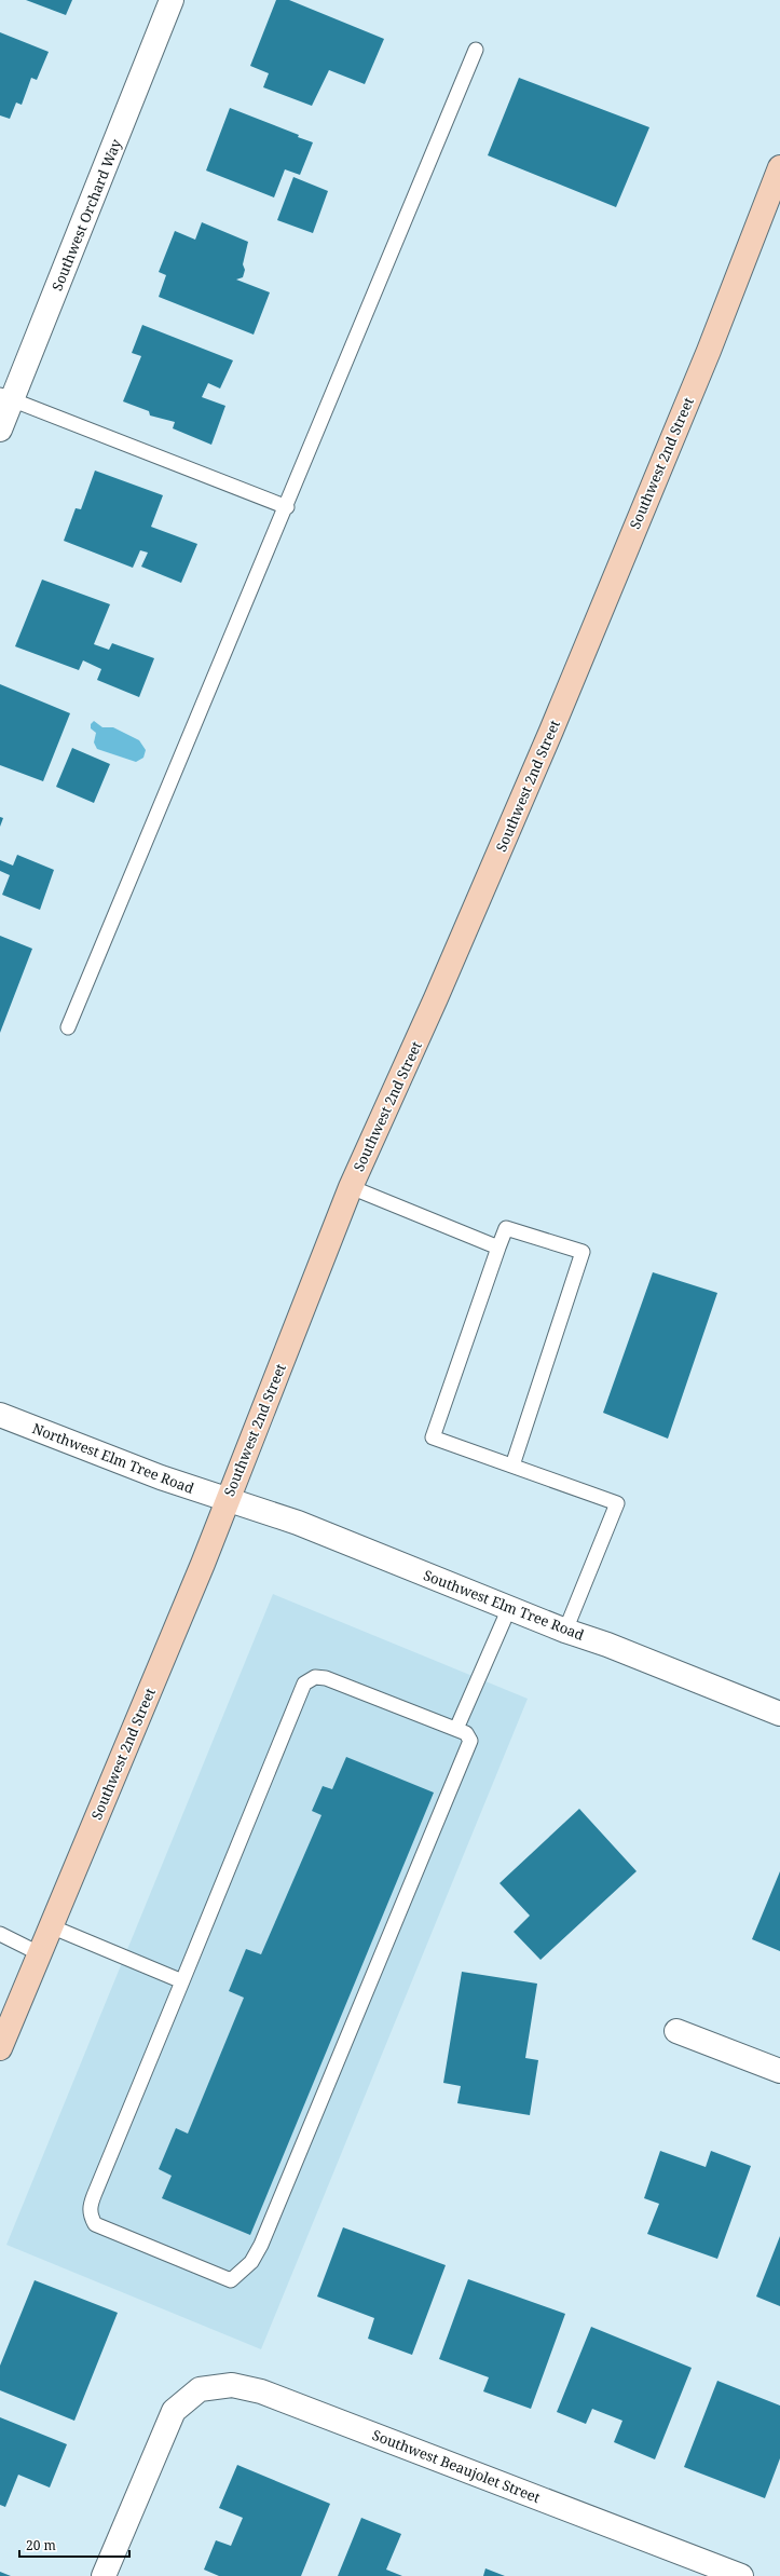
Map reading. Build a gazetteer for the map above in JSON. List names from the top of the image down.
{
  "streets": {
    "main road": ["Southwest 2nd Street"],
    "street": [
      "Southwest Orchard Way",
      "Northwest Elm Tree Road",
      "Southwest Elm Tree Road",
      "Southwest Beaujolet Street"
    ]
  },
  "crossings": [
    ["Southwest 2nd Street", "Northwest Elm Tree Road"],
    ["Southwest 2nd Street", "Southwest Elm Tree Road"],
    ["Northwest Elm Tree Road", "Southwest Elm Tree Road"]
  ],
  "scale_bar": "20 m"
}
